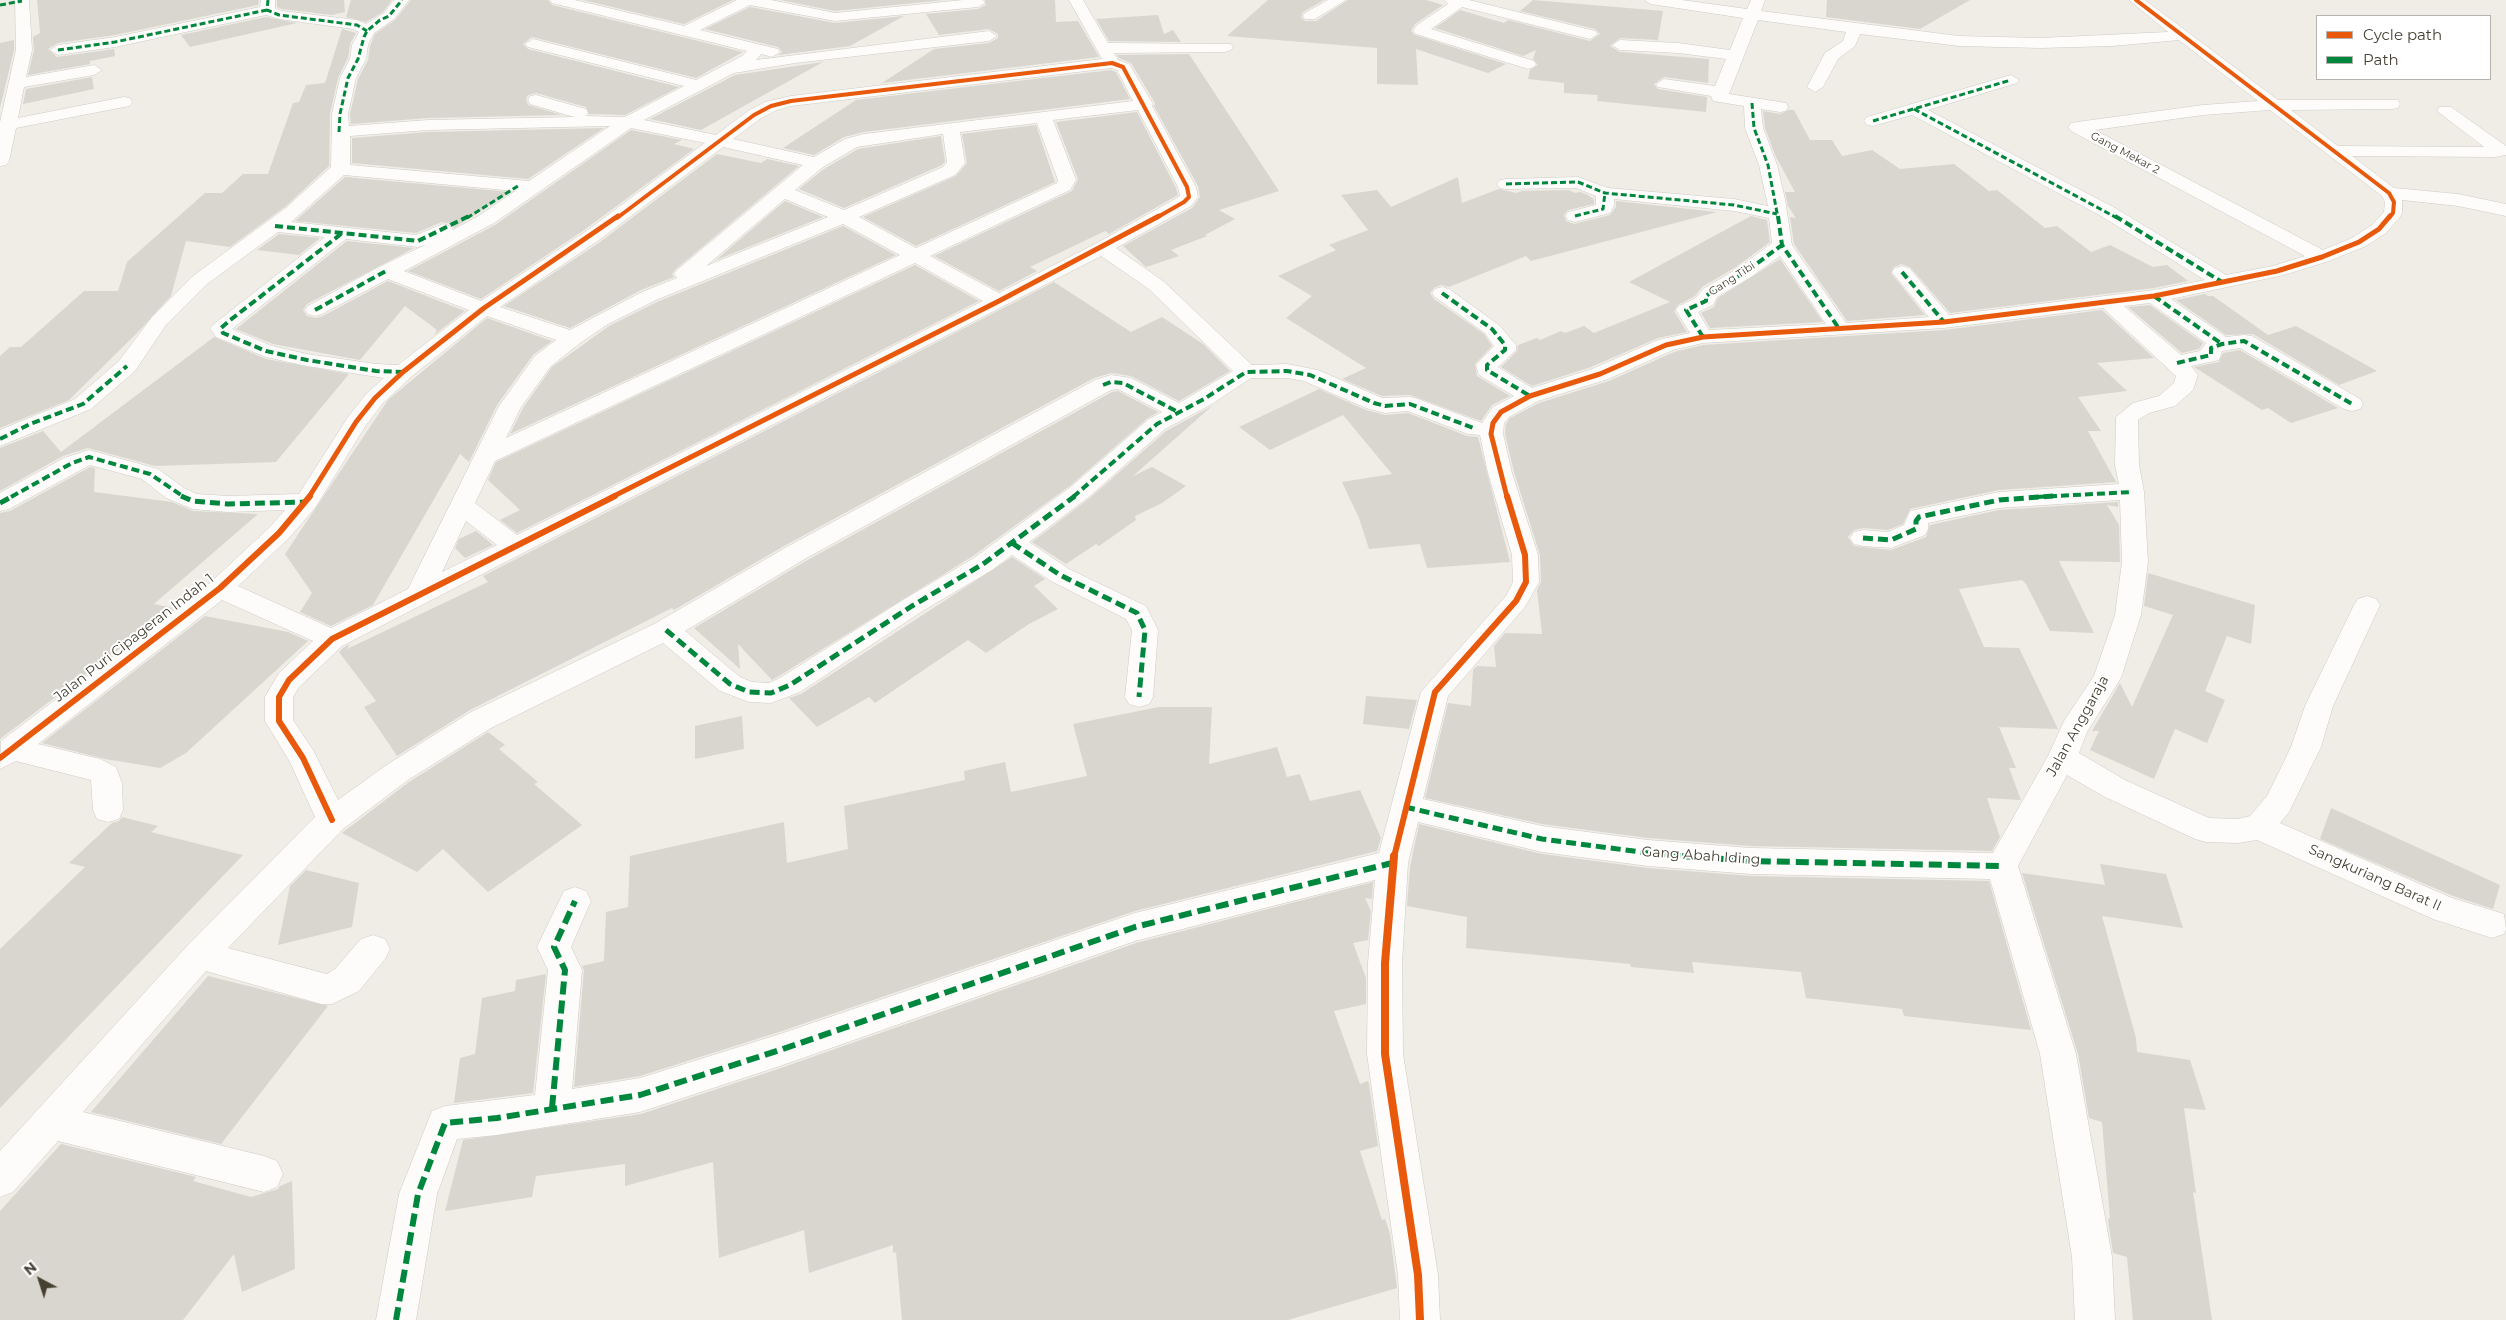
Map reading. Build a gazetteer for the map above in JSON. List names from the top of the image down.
{
  "streets": {
    "street": [
      "Gang Mekar 2",
      "Gang Tibi",
      "Jalan Puri Cipageran Indah 1",
      "Jalan Anggaraja",
      "Gang Abah Iding",
      "Sangkuriang Barat II"
    ]
  },
  "crossings": [
    ["Jalan Anggaraja", "Gang Abah Iding"]
  ],
  "legend": ["Cycle path", "Path"],
  "north": "top left"
}
